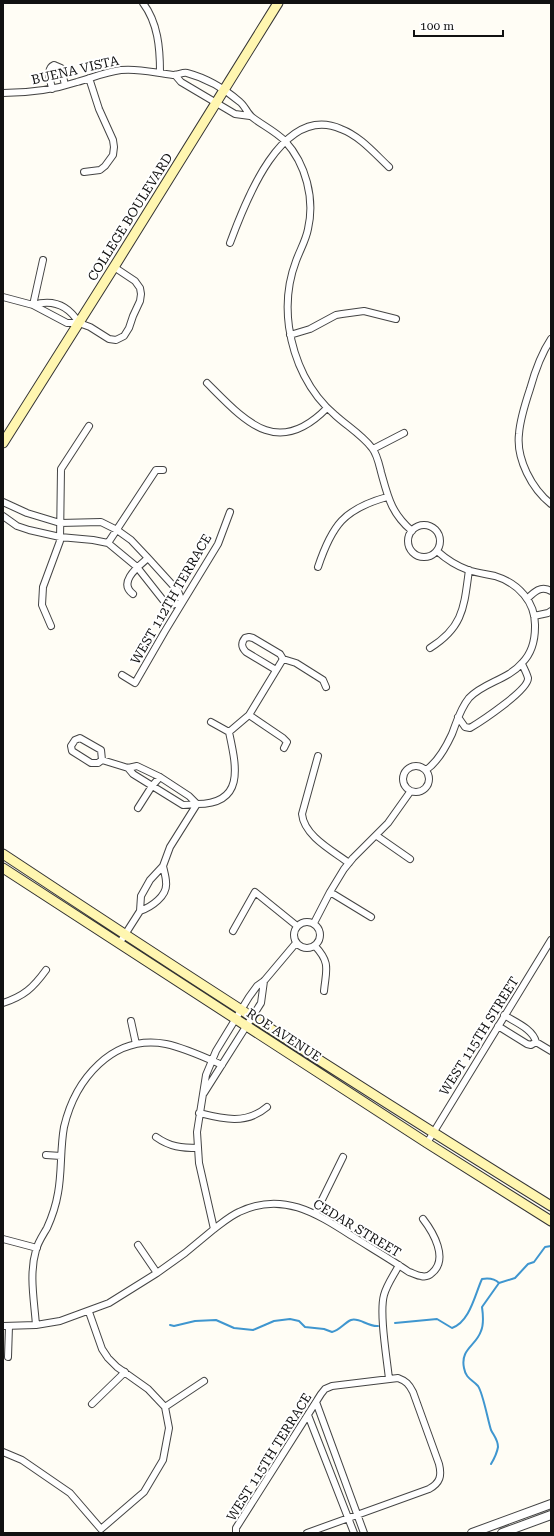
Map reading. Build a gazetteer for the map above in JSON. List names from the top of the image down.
{
  "streets": {
    "main road": ["COLLEGE BOULEVARD", "ROE AVENUE"],
    "street": [
      "BUENA VISTA",
      "WEST 112TH TERRACE",
      "WEST 115TH STREET",
      "CEDAR STREET",
      "WEST 115TH TERRACE"
    ]
  },
  "crossings": [
    ["BUENA VISTA", "COLLEGE BOULEVARD"],
    ["ROE AVENUE", "WEST 115TH STREET"]
  ],
  "scale_bar": "100 m"
}
